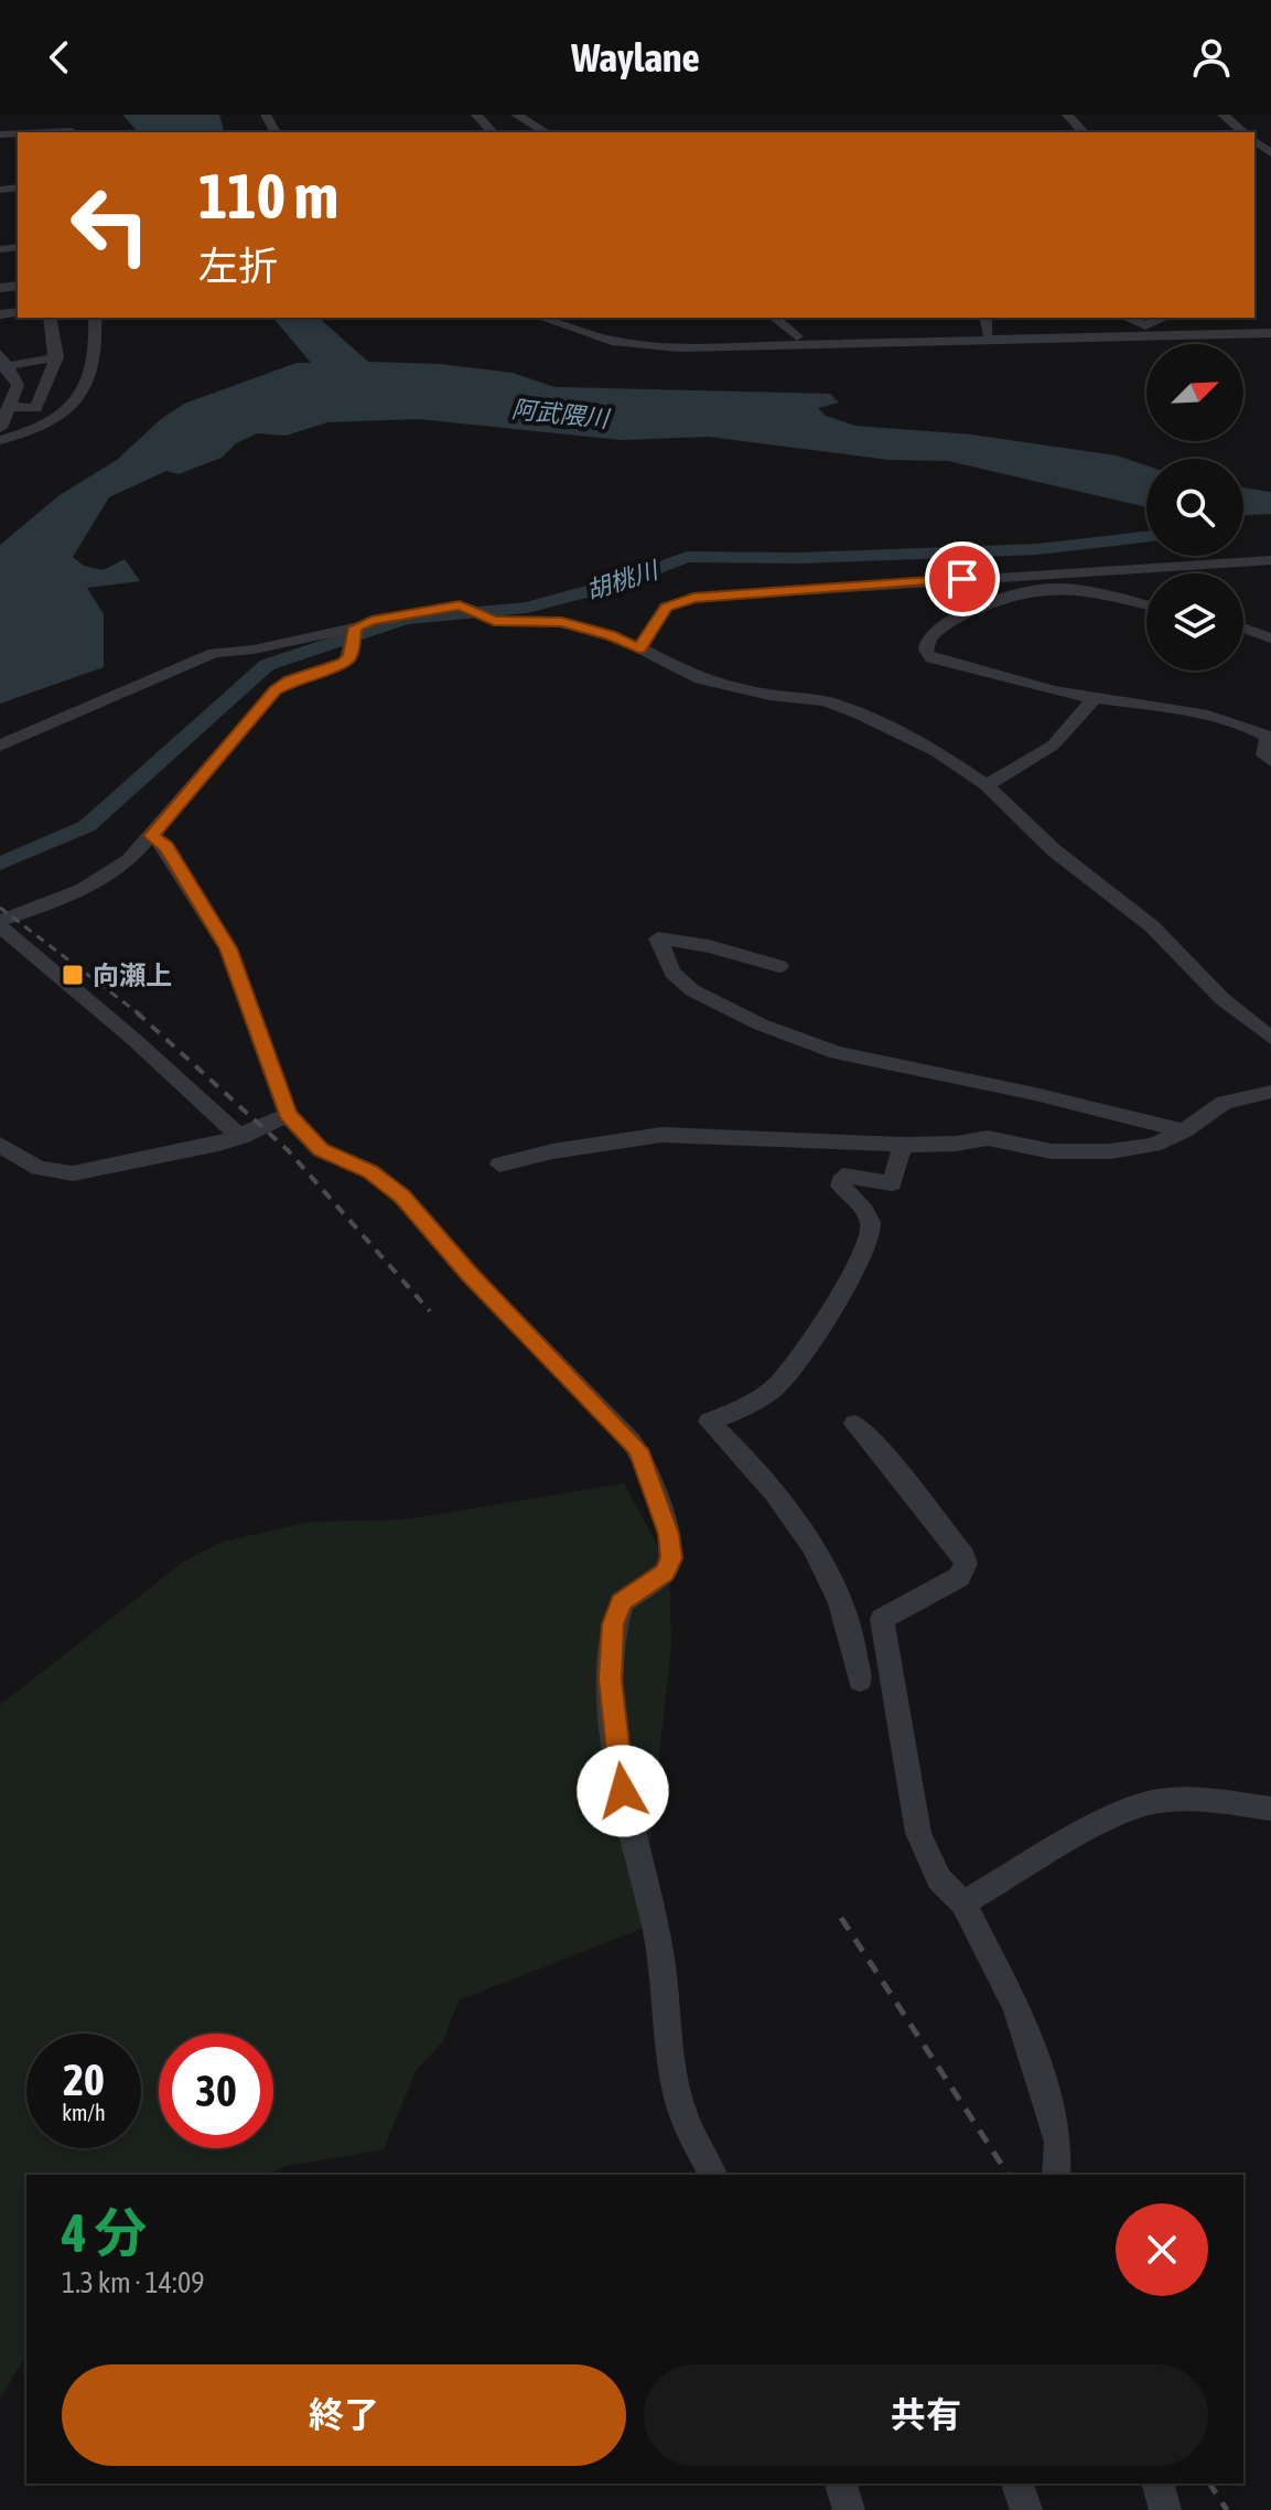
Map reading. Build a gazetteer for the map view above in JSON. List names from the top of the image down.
{
  "water": ["阿武隈川", "胡桃川"],
  "places": {
    "transit": ["向瀬上"]
  },
  "north": "top right",
  "page": {
    "header": "Waylane",
    "turn": ["110 m", "左折"],
    "speed": "20 km/h",
    "limit": "30",
    "heading": ["4 分", "1.3 km · 14:09"],
    "buttons": ["終了", "共有"]
  }
}
